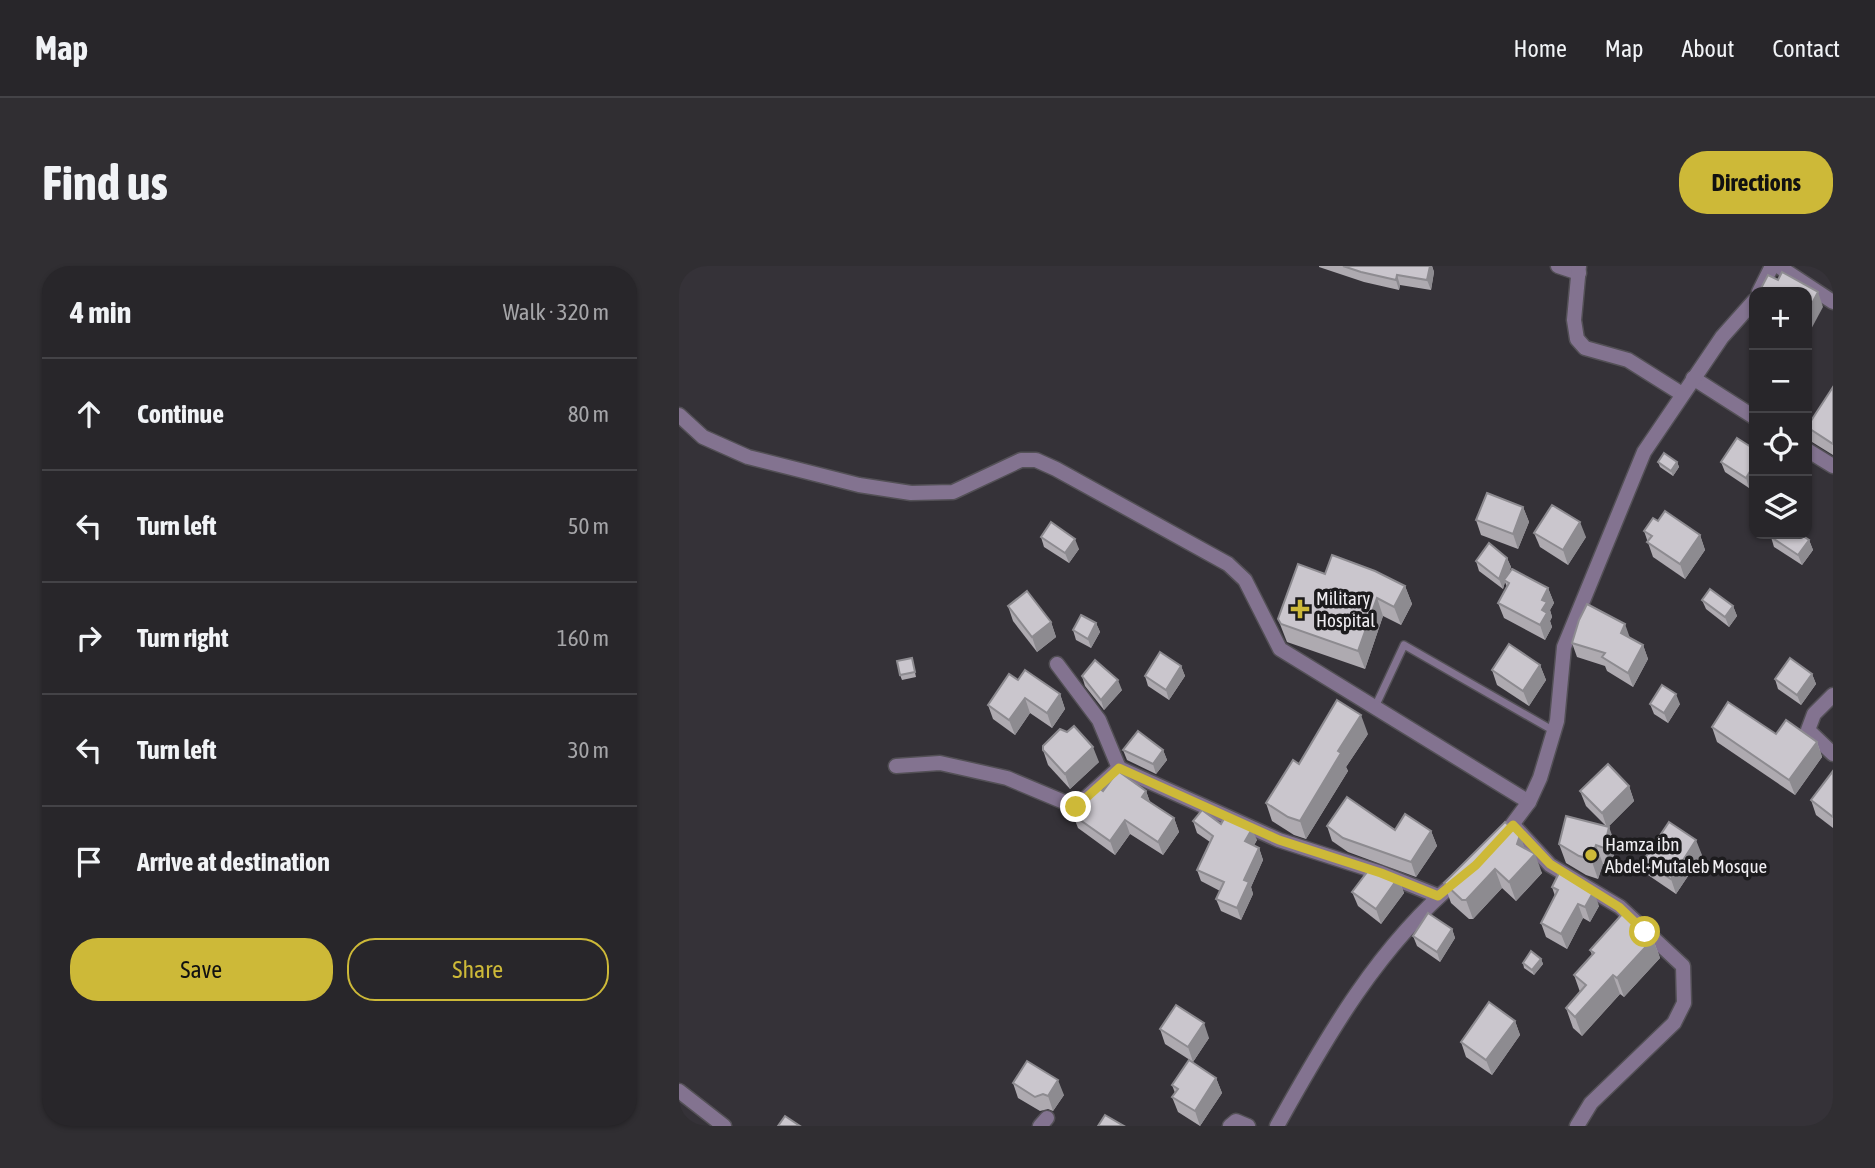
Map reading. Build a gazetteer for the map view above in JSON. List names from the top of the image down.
{
  "places": {
    "health": ["Military Hospital"],
    "other": ["Hamza ibn Abdel-Mutaleb Mosque"]
  },
  "page": {
    "header": "Map",
    "nav": [
      "Home",
      "Map",
      "About",
      "Contact"
    ],
    "buttons": [
      "Directions",
      ["Save", "Share"]
    ],
    "title": "Find us",
    "heading": ["4 min", "Walk · 320 m"],
    "map_buttons": ["+", "−"],
    "list": [
      ["Continue", "80 m"],
      ["Turn left", "50 m"],
      ["Turn right", "160 m"],
      ["Turn left", "30 m"],
      "Arrive at destination"
    ]
  }
}
